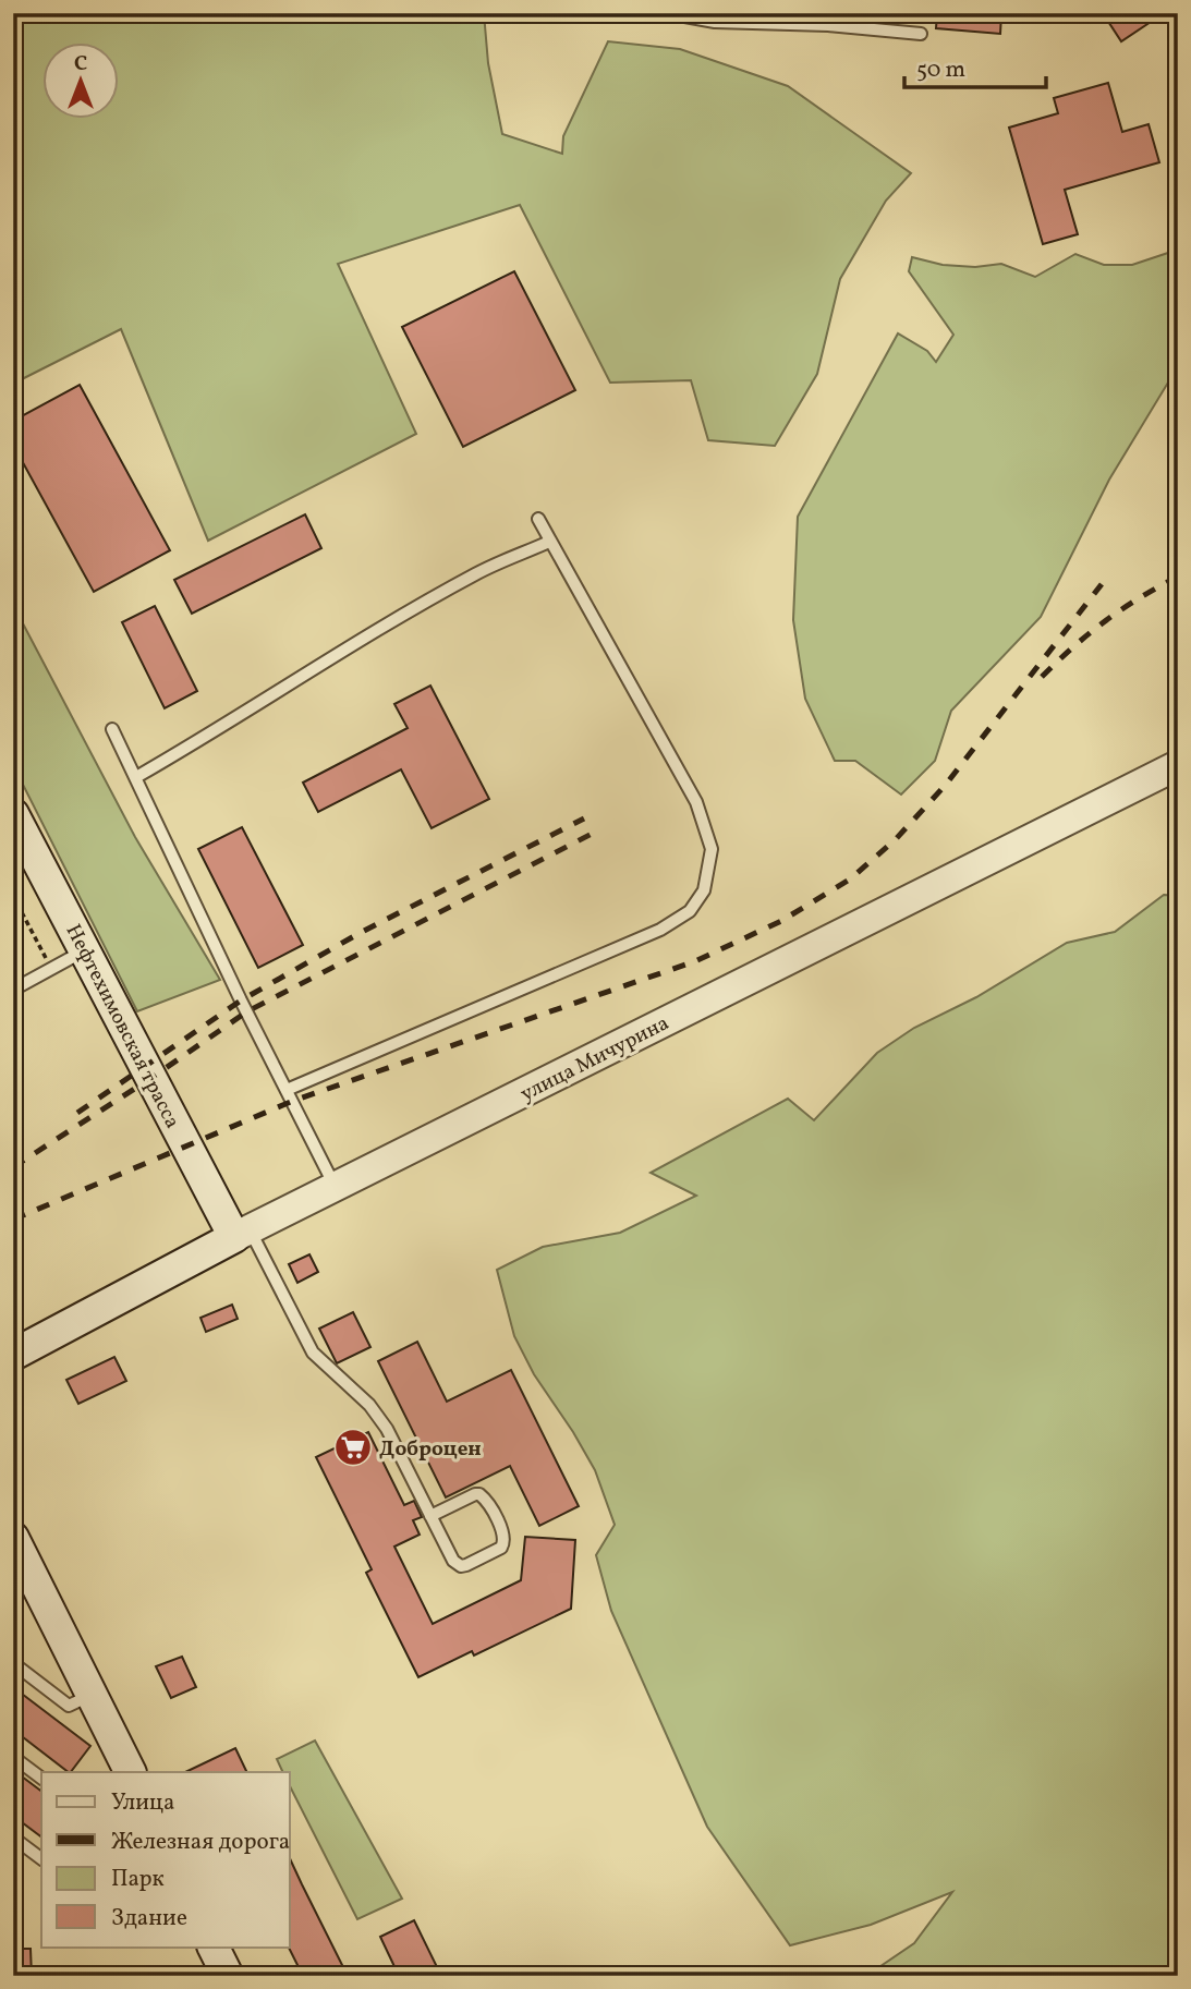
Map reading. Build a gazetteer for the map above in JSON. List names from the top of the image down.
{
  "streets": {
    "main road": ["Нефтехимовская трасса", "улица Мичурина"]
  },
  "crossings": [
    ["Нефтехимовская трасса", "улица Мичурина"]
  ],
  "places": {
    "supermarket": ["Доброцен"]
  },
  "legend": [
    "Улица",
    "Железная дорога",
    "Парк",
    "Здание"
  ],
  "scale_bar": "50 m",
  "north": "top"
}
